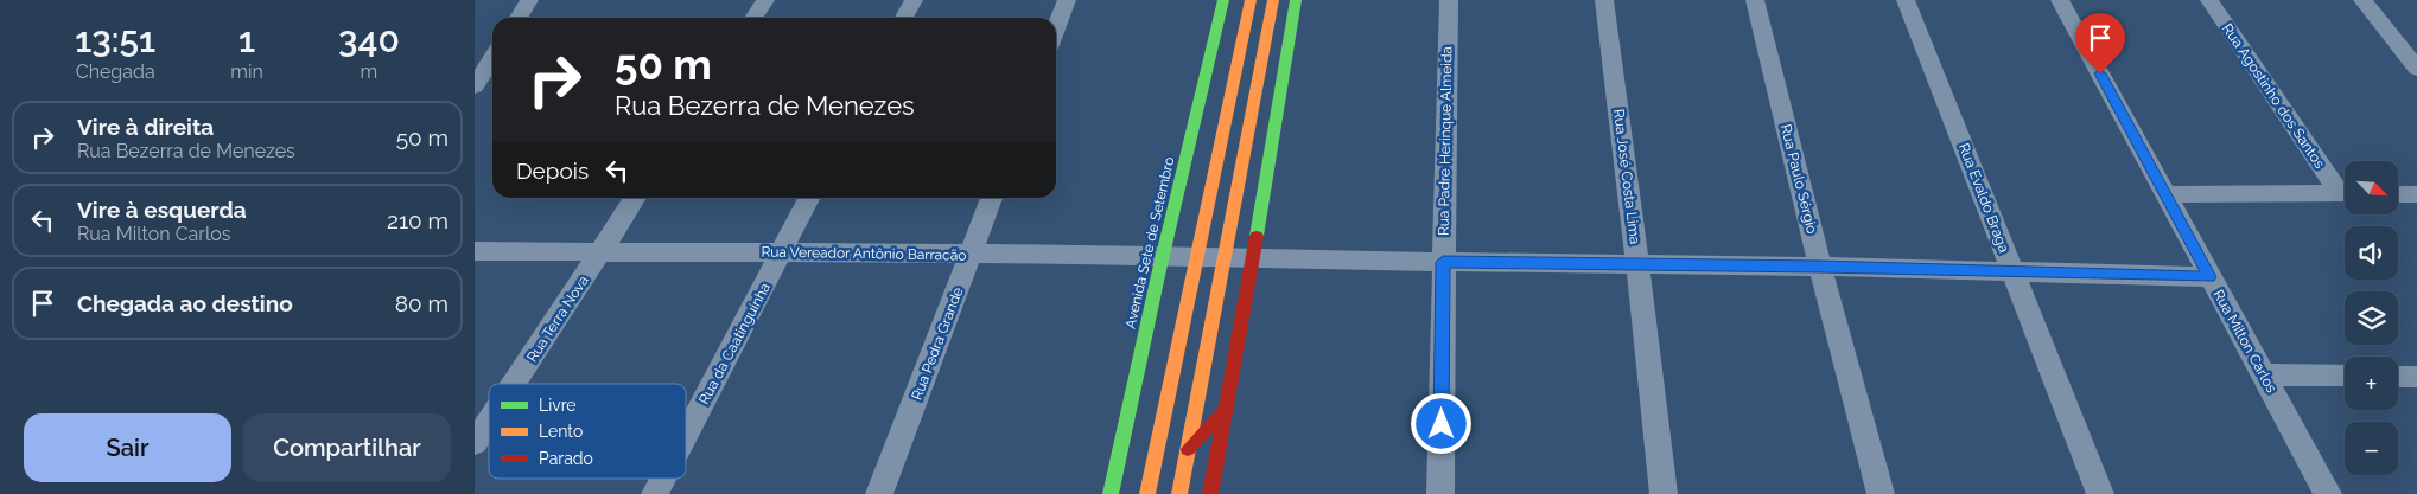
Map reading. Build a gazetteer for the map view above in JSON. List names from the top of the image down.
{
  "streets": {
    "main road": ["Avenida Sete de Setembro"],
    "street": [
      "Rua Agostinho dos Santos",
      "Rua Padre Herinque Almeida",
      "Rua José Costa Lima",
      "Rua Paulo Sérgio",
      "Rua Evaldo Braga",
      "Rua Vereador Antônio Barracão",
      "Rua Terra Nova",
      "Rua Milton Carlos",
      "Rua da Caatinguinha",
      "Rua Pedra Grande"
    ]
  },
  "crossings": [
    ["Rua Padre Herinque Almeida", "Rua Vereador Antônio Barracão"],
    ["Rua José Costa Lima", "Rua Vereador Antônio Barracão"],
    ["Rua Paulo Sérgio", "Rua Vereador Antônio Barracão"],
    ["Rua Evaldo Braga", "Rua Vereador Antônio Barracão"],
    ["Avenida Sete de Setembro", "Rua Vereador Antônio Barracão"],
    ["Rua Vereador Antônio Barracão", "Rua Terra Nova"],
    ["Rua Vereador Antônio Barracão", "Rua Milton Carlos"],
    ["Rua Vereador Antônio Barracão", "Rua da Caatinguinha"],
    ["Rua Vereador Antônio Barracão", "Rua Pedra Grande"]
  ],
  "legend": ["Livre", "Lento", "Parado"],
  "north": "bottom right",
  "page": {
    "eta": [
      "13:51",
      "Chegada",
      "1",
      "min",
      "340",
      "m"
    ],
    "turn": ["50 m", "Rua Bezerra de Menezes"],
    "list": [
      {
        "name": "Vire à direita",
        "note": "Rua Bezerra de Menezes",
        "value": "50 m"
      },
      {
        "name": "Vire à esquerda",
        "note": "Rua Milton Carlos",
        "value": "210 m"
      },
      {
        "name": "Chegada ao destino",
        "value": "80 m"
      }
    ],
    "then": "Depois",
    "map_buttons": ["+", "−"],
    "buttons": ["Sair", "Compartilhar"]
  }
}
